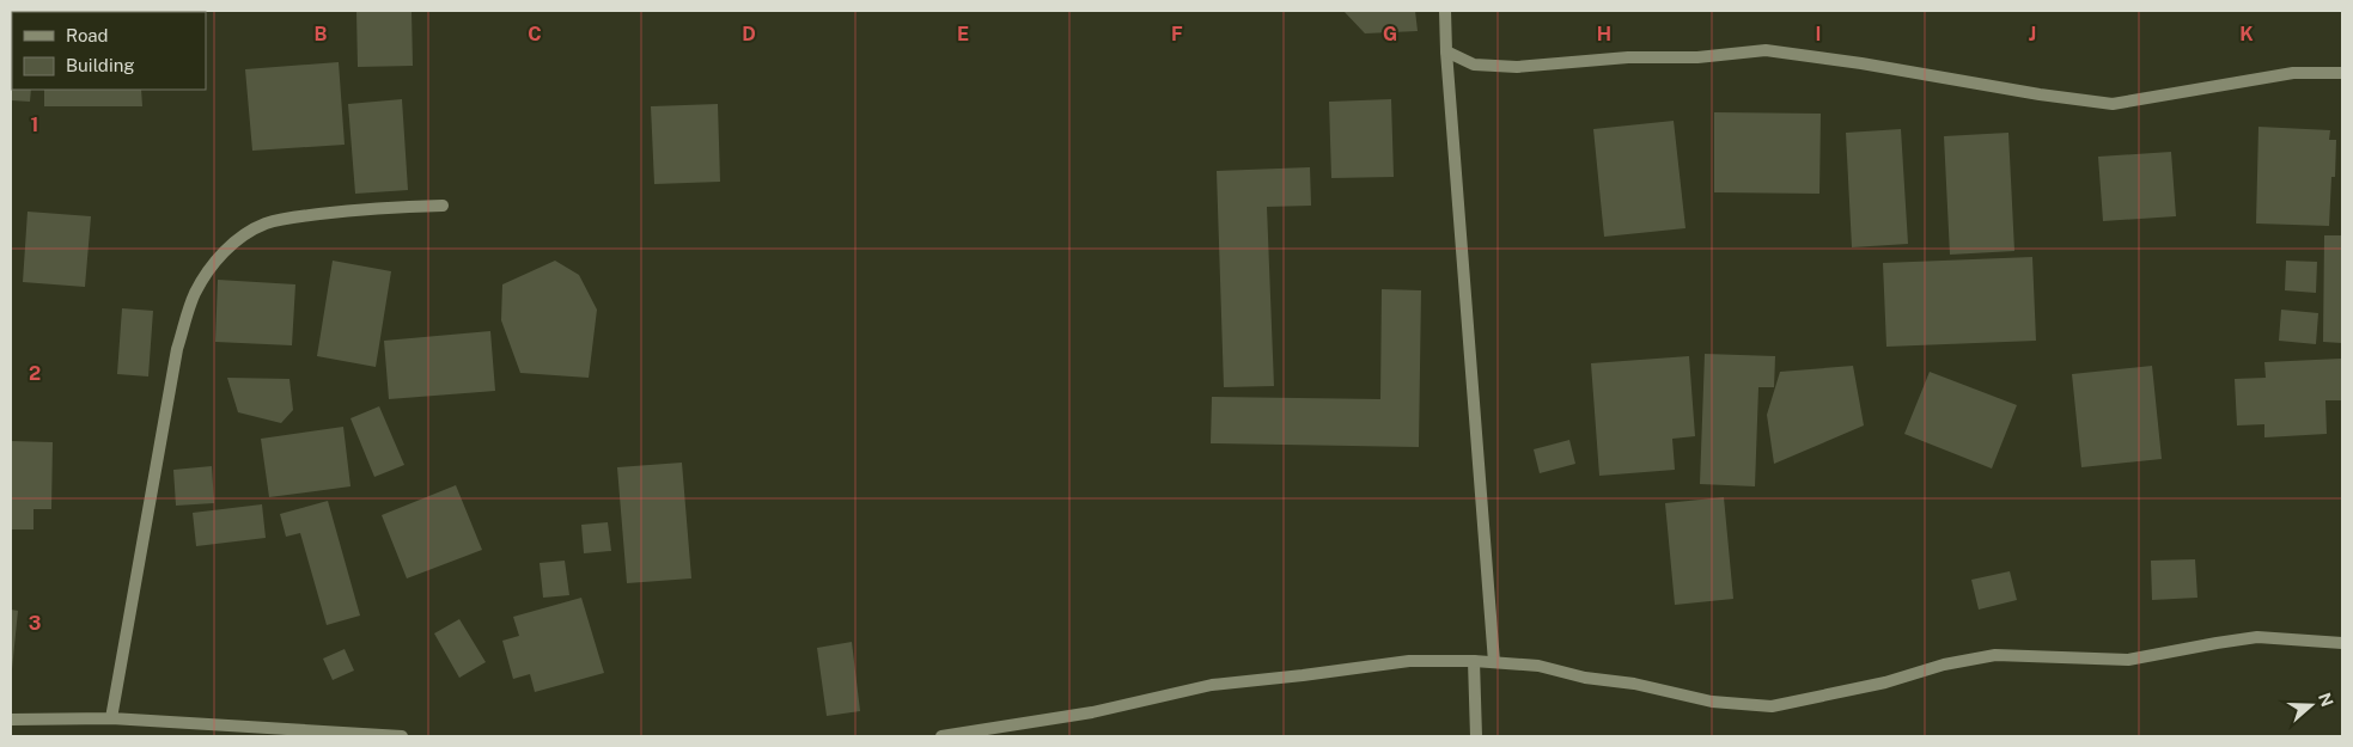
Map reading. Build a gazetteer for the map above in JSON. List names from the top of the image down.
{
  "legend": ["Road", "Building"],
  "north": "right",
  "grid": {
    "columns": [
      "B",
      "C",
      "D",
      "E",
      "F",
      "G",
      "H",
      "I",
      "J",
      "K"
    ],
    "rows": ["1", "2", "3"]
  }
}
